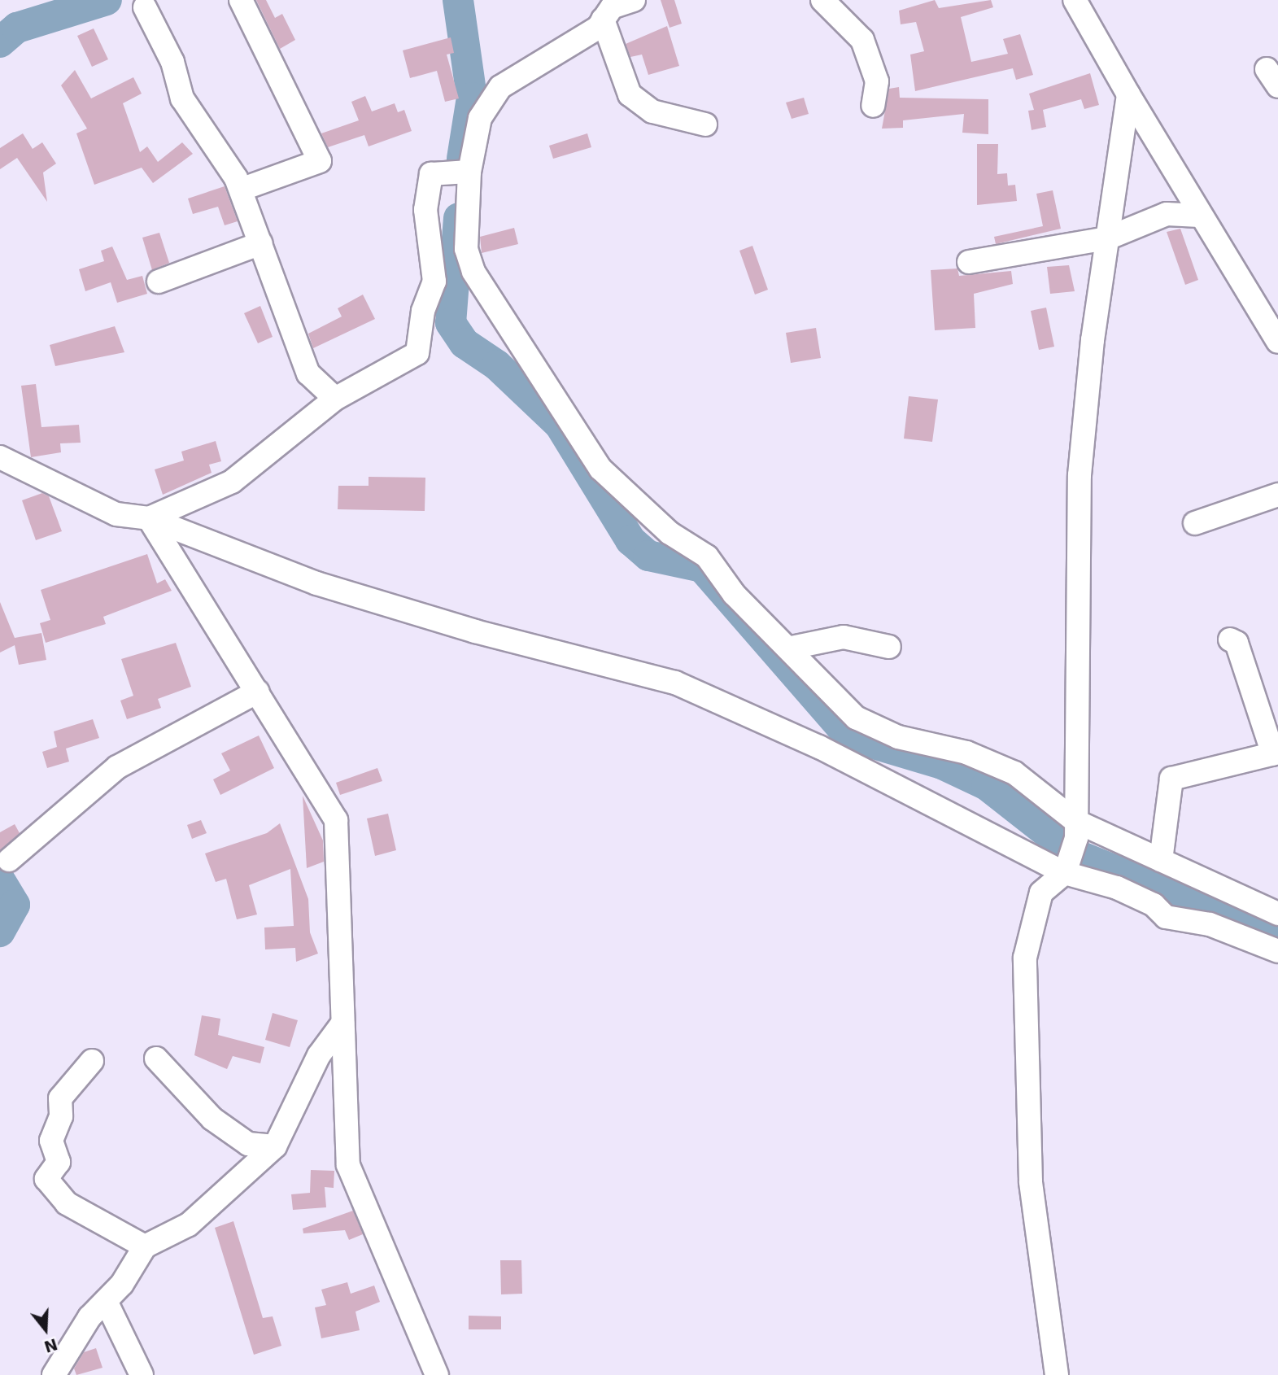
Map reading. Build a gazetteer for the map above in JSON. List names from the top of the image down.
{
  "north": "bottom"
}
